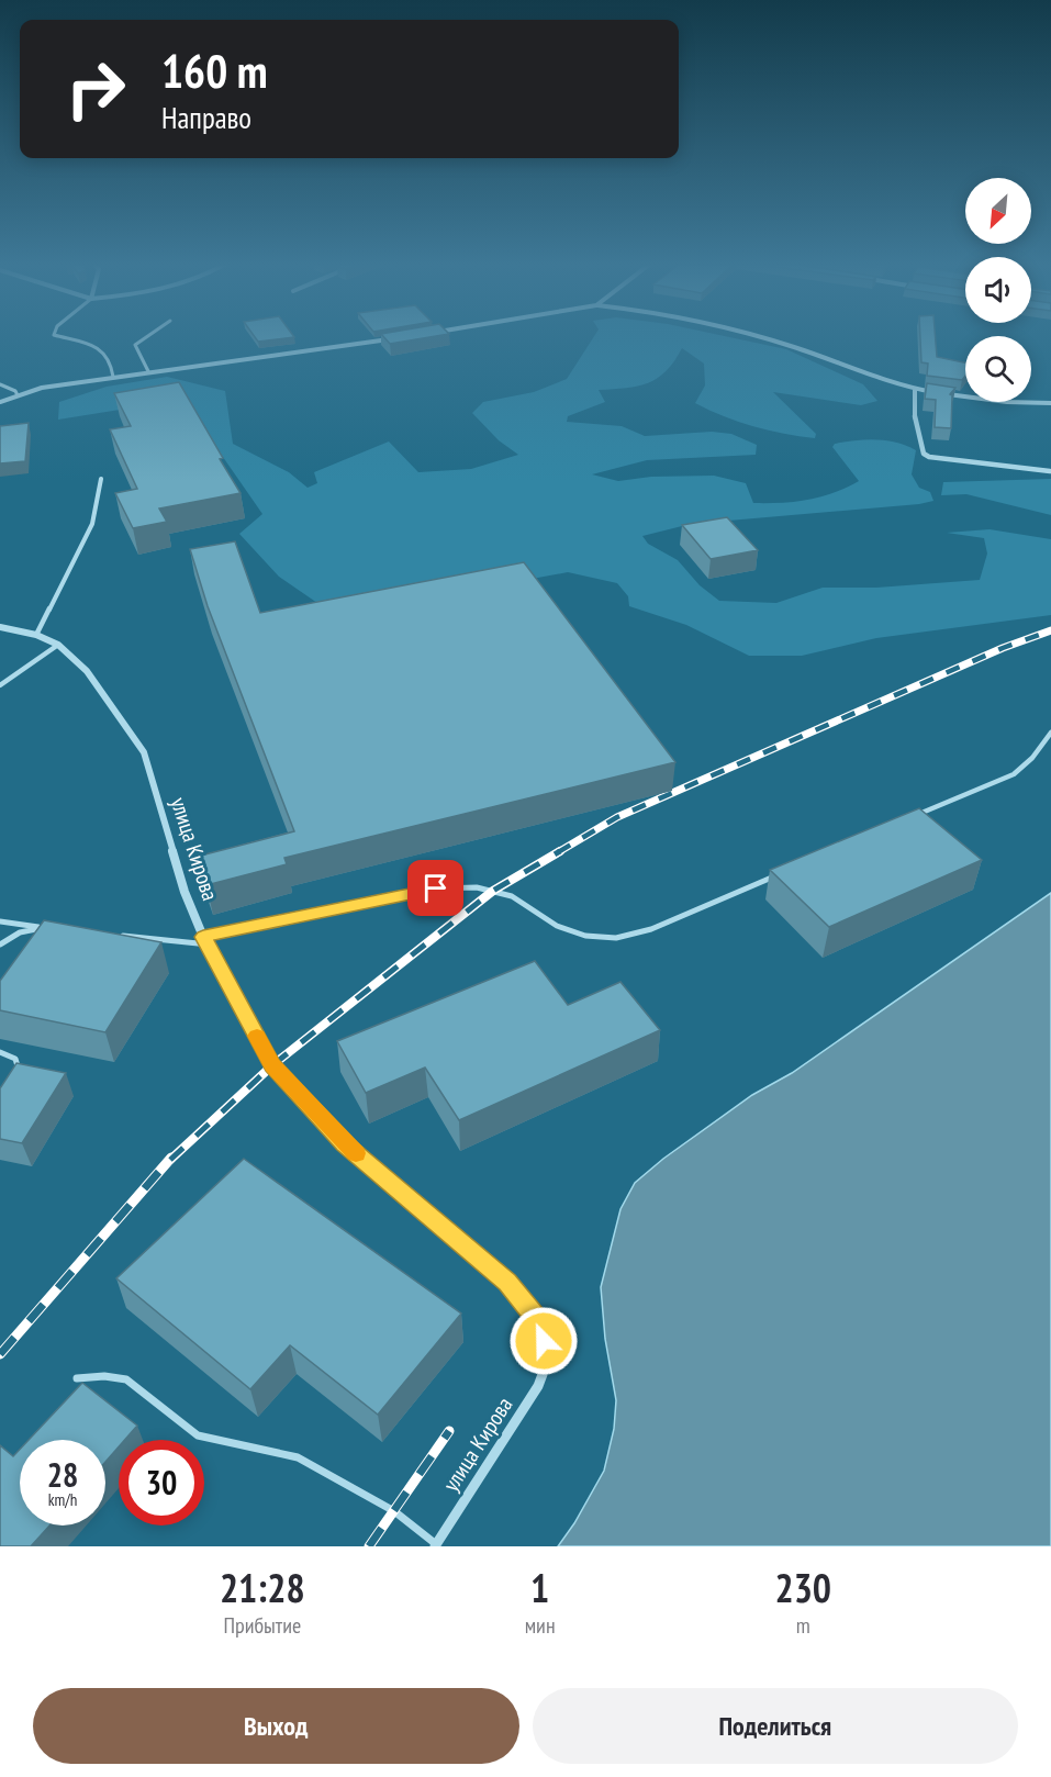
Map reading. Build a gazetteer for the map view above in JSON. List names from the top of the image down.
{
  "streets": {
    "street": ["улица Кирова"]
  },
  "north": "bottom left",
  "page": {
    "turn": ["160 m", "Направо"],
    "speed": "28 km/h",
    "limit": "30",
    "eta": [
      "21:28",
      "Прибытие",
      "1",
      "мин",
      "230",
      "m"
    ],
    "buttons": ["Выход", "Поделиться"]
  }
}
